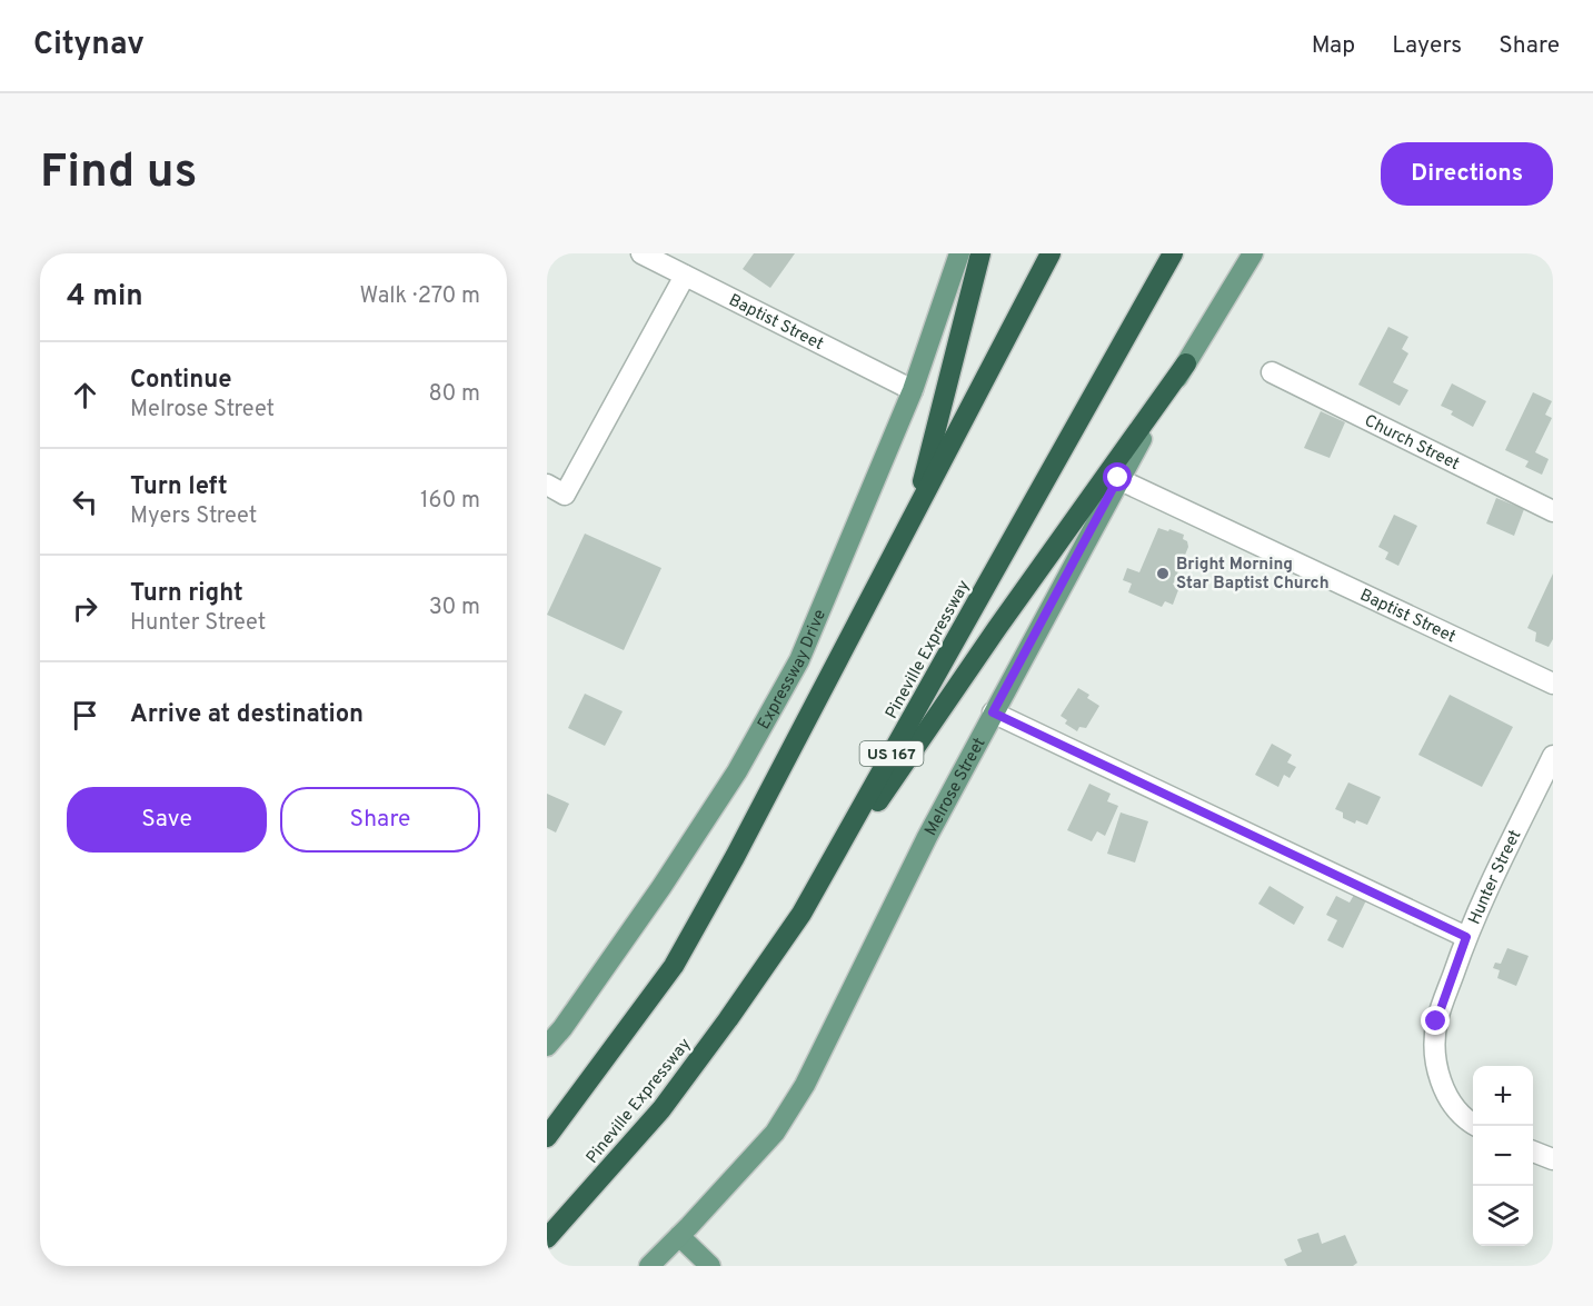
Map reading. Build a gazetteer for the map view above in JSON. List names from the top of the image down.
{
  "streets": {
    "highway": ["Pineville Expressway", "US 167"],
    "main road": ["Expressway Drive", "Melrose Street"],
    "street": ["Baptist Street", "Church Street", "Hunter Street"]
  },
  "crossings": [
    ["Baptist Street", "Expressway Drive"],
    ["Baptist Street", "Melrose Street"]
  ],
  "places": ["Bright Morning Star Baptist Church"],
  "page": {
    "header": "Citynav",
    "nav": ["Map", "Layers", "Share"],
    "buttons": [
      "Directions",
      ["Save", "Share"]
    ],
    "title": "Find us",
    "heading": ["4 min", "Walk · 270 m"],
    "list": [
      ["Continue", "Melrose Street", "80 m"],
      ["Turn left", "Myers Street", "160 m"],
      ["Turn right", "Hunter Street", "30 m"],
      "Arrive at destination"
    ],
    "map_buttons": ["+", "−"]
  }
}
